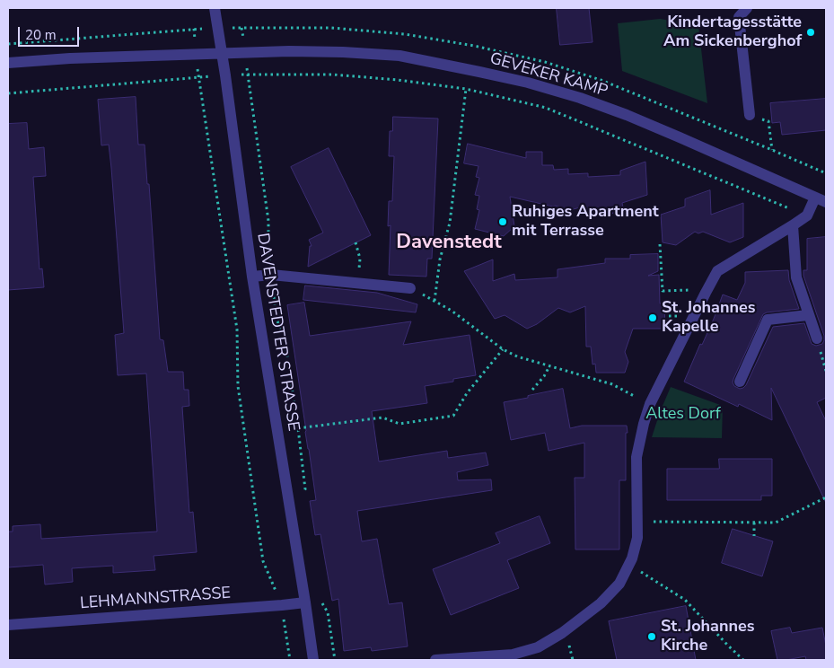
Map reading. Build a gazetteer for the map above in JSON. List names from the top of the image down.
{
  "streets": {
    "street": ["GEVEKER KAMP", "DAVENSTEDTER STRASSE", "LEHMANNSTRASSE"]
  },
  "crossings": [
    ["GEVEKER KAMP", "DAVENSTEDTER STRASSE"],
    ["DAVENSTEDTER STRASSE", "LEHMANNSTRASSE"]
  ],
  "districts": ["Davenstedt"],
  "parks": ["Altes Dorf"],
  "places": [
    "Kindertagesstätte Am Sickenberghof",
    "Ruhiges Apartment mit Terrasse",
    "St. Johannes Kapelle",
    "St. Johannes Kirche"
  ],
  "scale_bar": "20 m"
}
